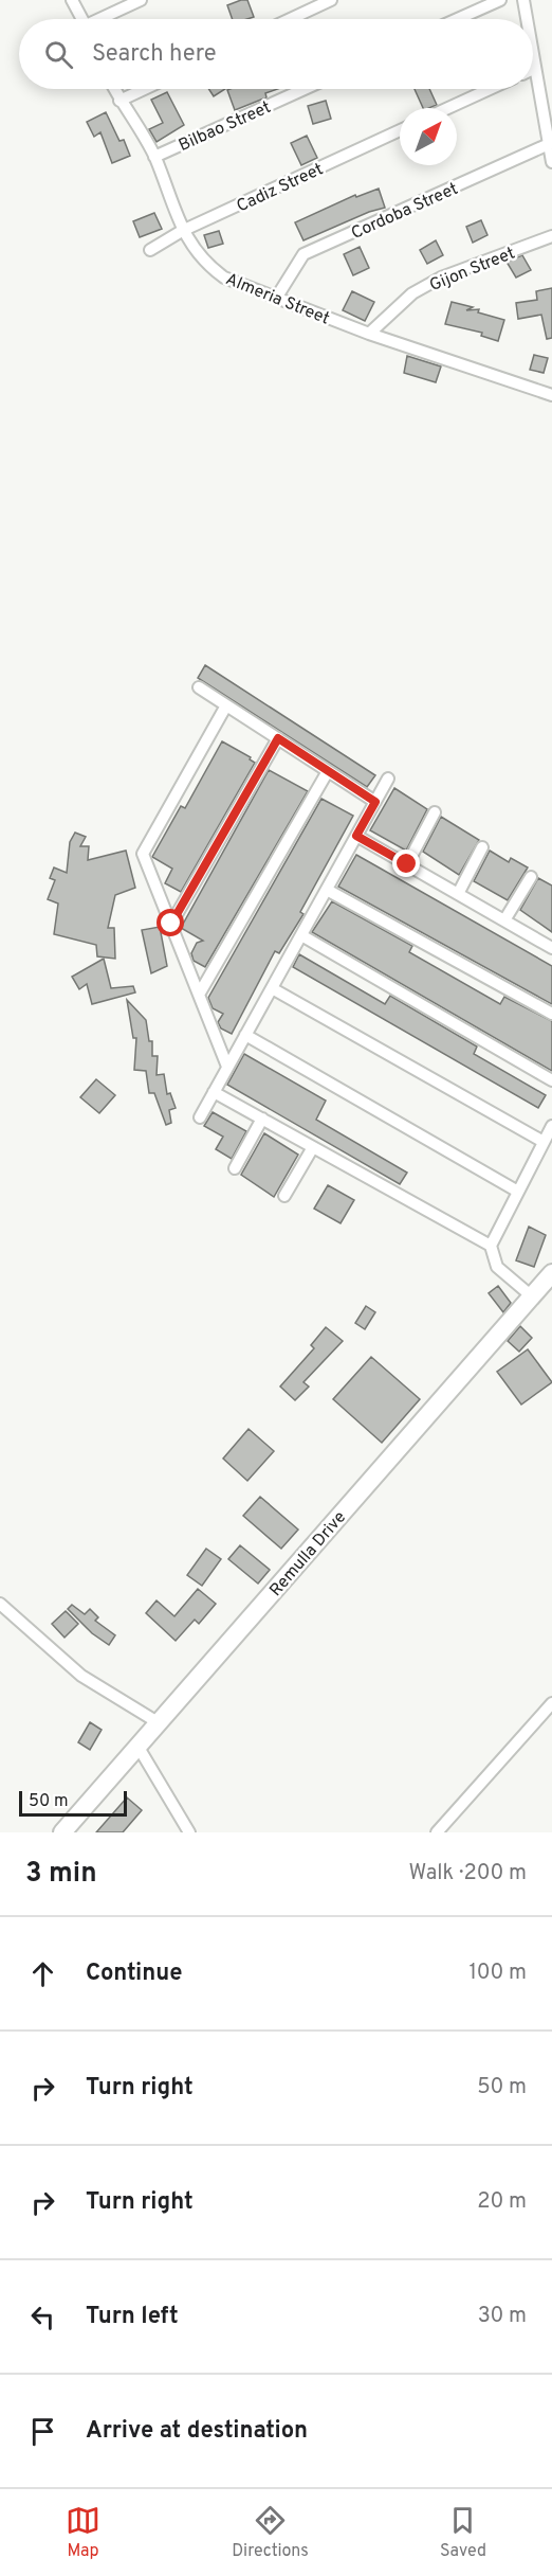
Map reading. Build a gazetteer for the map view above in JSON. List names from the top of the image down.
{
  "streets": {
    "main road": ["Remulla Drive"],
    "street": [
      "Bilbao Street",
      "Cadiz Street",
      "Cordoba Street",
      "Gijon Street",
      "Almeria Street"
    ]
  },
  "crossings": [
    ["Bilbao Street", "Almeria Street"],
    ["Cadiz Street", "Almeria Street"],
    ["Cordoba Street", "Almeria Street"],
    ["Gijon Street", "Almeria Street"]
  ],
  "scale_bar": "50 m",
  "north": "top right",
  "page": {
    "search": "Search here",
    "scale": "50 m",
    "heading": ["3 min", "Walk · 200 m"],
    "list": [
      ["Continue", "100 m"],
      ["Turn right", "50 m"],
      ["Turn right", "20 m"],
      ["Turn left", "30 m"],
      "Arrive at destination"
    ],
    "nav": ["Map", "Directions", "Saved"]
  }
}
